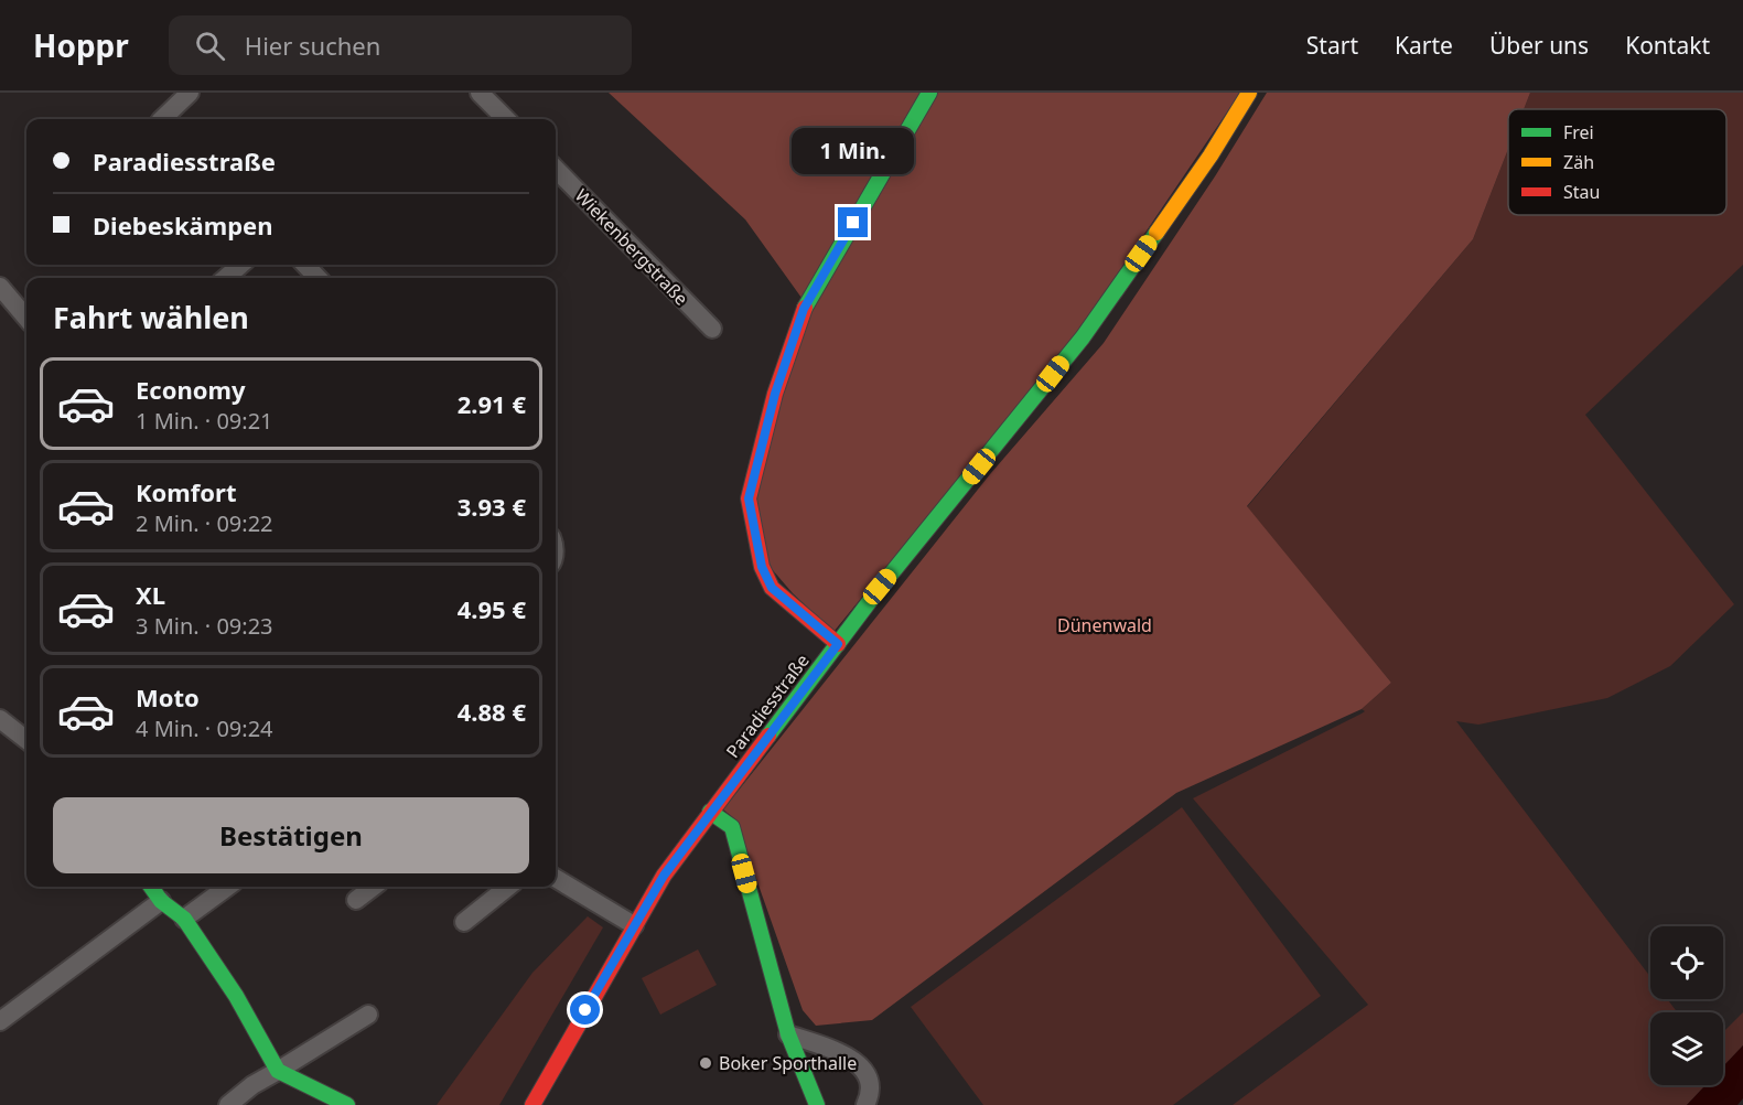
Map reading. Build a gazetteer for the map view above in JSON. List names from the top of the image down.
{
  "streets": {
    "street": ["Wiekenbergstraße", "Paradiesstraße"]
  },
  "parks": ["Dünenwald"],
  "places": ["Boker Sporthalle"],
  "legend": ["Frei", "Zäh", "Stau"],
  "page": {
    "header": "Hoppr",
    "search": "Hier suchen",
    "nav": [
      "Start",
      "Karte",
      "Über uns",
      "Kontakt"
    ],
    "banner": ["Paradiesstraße", "Diebeskämpen"],
    "bubble": "1 Min.",
    "heading": "Fahrt wählen",
    "list": [
      {
        "name": "Economy",
        "note": "1 Min. · 09:21",
        "value": "2.91 €"
      },
      {
        "name": "Komfort",
        "note": "2 Min. · 09:22",
        "value": "3.93 €"
      },
      {
        "name": "XL",
        "note": "3 Min. · 09:23",
        "value": "4.95 €"
      },
      {
        "name": "Moto",
        "note": "4 Min. · 09:24",
        "value": "4.88 €"
      }
    ],
    "buttons": "Bestätigen"
  }
}
